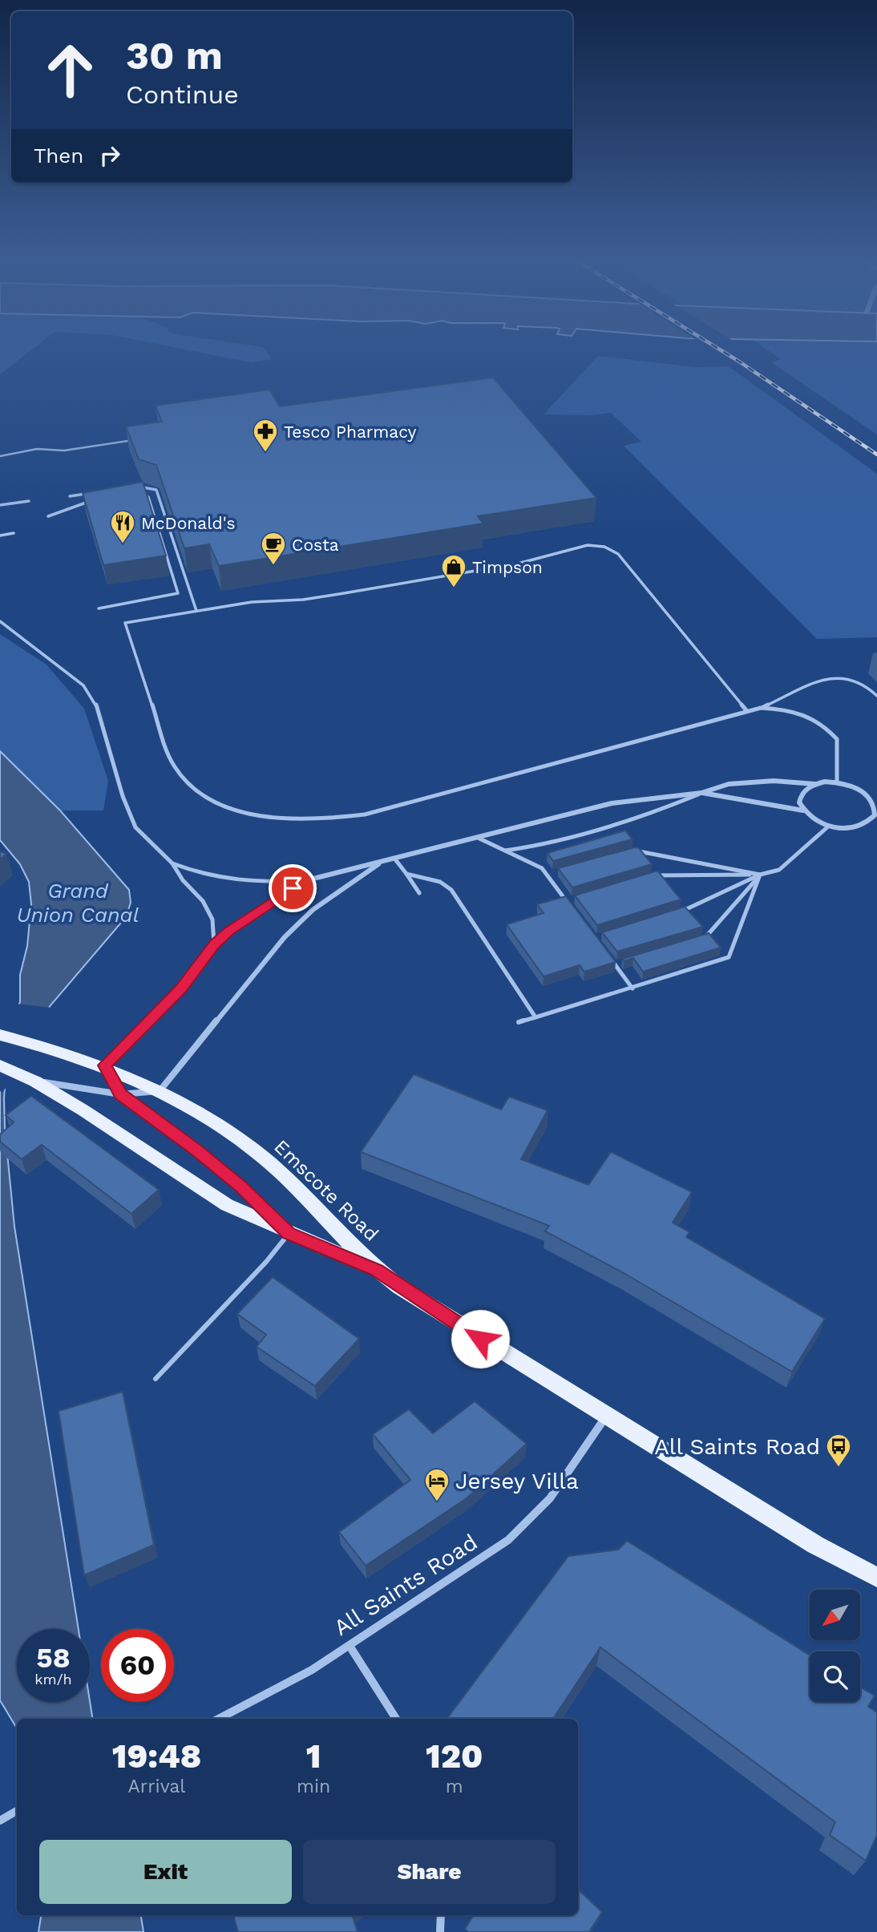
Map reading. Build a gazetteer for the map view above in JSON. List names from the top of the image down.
{
  "streets": {
    "main road": ["Emscote Road"],
    "street": ["All Saints Road"]
  },
  "crossings": [
    ["Emscote Road", "All Saints Road"]
  ],
  "water": ["Grand Union Canal"],
  "places": {
    "pharmacy": ["Tesco Pharmacy"],
    "restaurant": ["McDonald's"],
    "cafe": ["Costa"],
    "shop": ["Timpson"],
    "bus stop": ["All Saints Road"],
    "hotel": ["Jersey Villa"]
  },
  "north": "bottom left",
  "page": {
    "turn": ["30 m", "Continue"],
    "then": "Then",
    "speed": "58 km/h",
    "limit": "60",
    "eta": [
      "19:48",
      "Arrival",
      "1",
      "min",
      "120",
      "m"
    ],
    "buttons": ["Exit", "Share"]
  }
}
